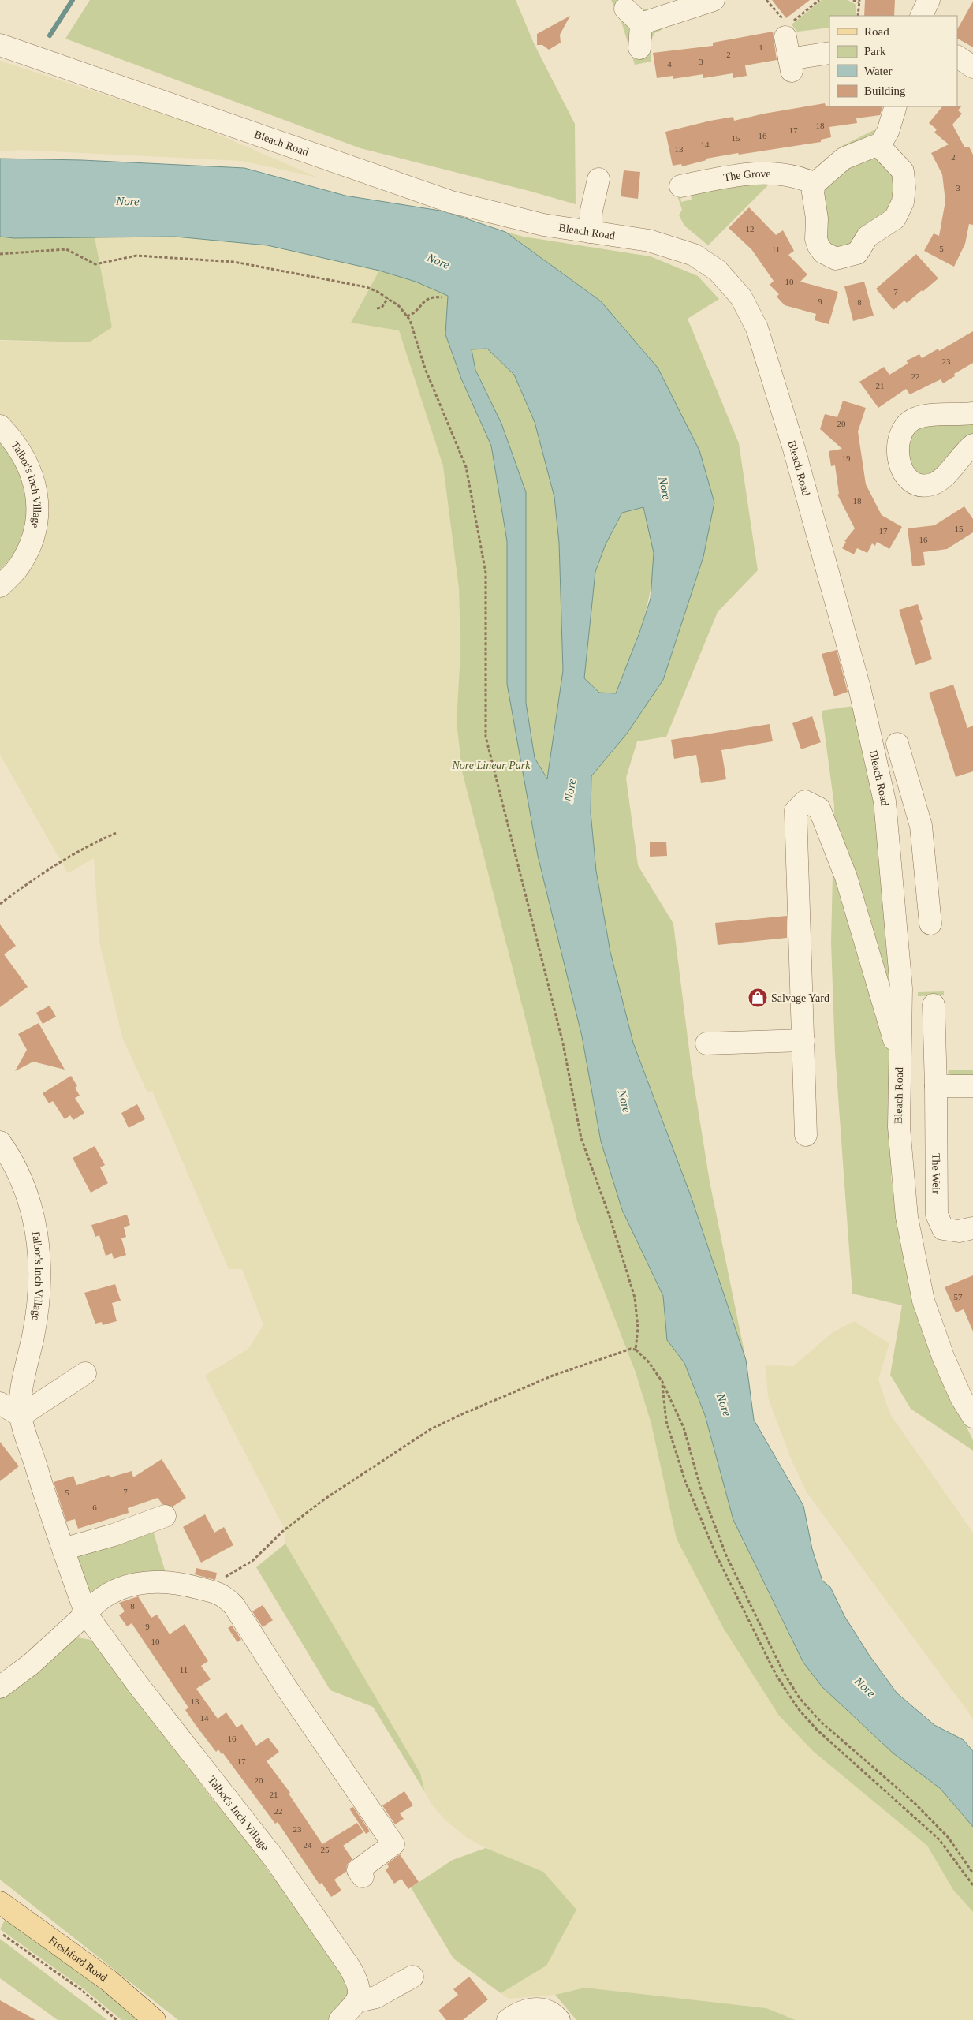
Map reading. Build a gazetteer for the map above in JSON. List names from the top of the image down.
{
  "streets": {
    "main road": ["Freshford Road"],
    "street": [
      "Bleach Road",
      "The Grove",
      "Talbot's Inch Village",
      "The Weir"
    ]
  },
  "water": ["Nore"],
  "parks": ["Nore Linear Park"],
  "places": {
    "shop": ["Salvage Yard"]
  },
  "house_numbers": [
    "1",
    "2",
    "3",
    "4",
    "18",
    "17",
    "16",
    "15",
    "14",
    "13",
    "2",
    "3",
    "12",
    "5",
    "11",
    "10",
    "7",
    "9",
    "8",
    "23",
    "22",
    "21",
    "20",
    "19",
    "18",
    "15",
    "17",
    "16",
    "57",
    "7",
    "5",
    "6",
    "8",
    "9",
    "10",
    "11",
    "13",
    "14",
    "16",
    "17",
    "20",
    "21",
    "22",
    "23",
    "24",
    "25"
  ],
  "legend": [
    "Road",
    "Park",
    "Water",
    "Building"
  ]
}
